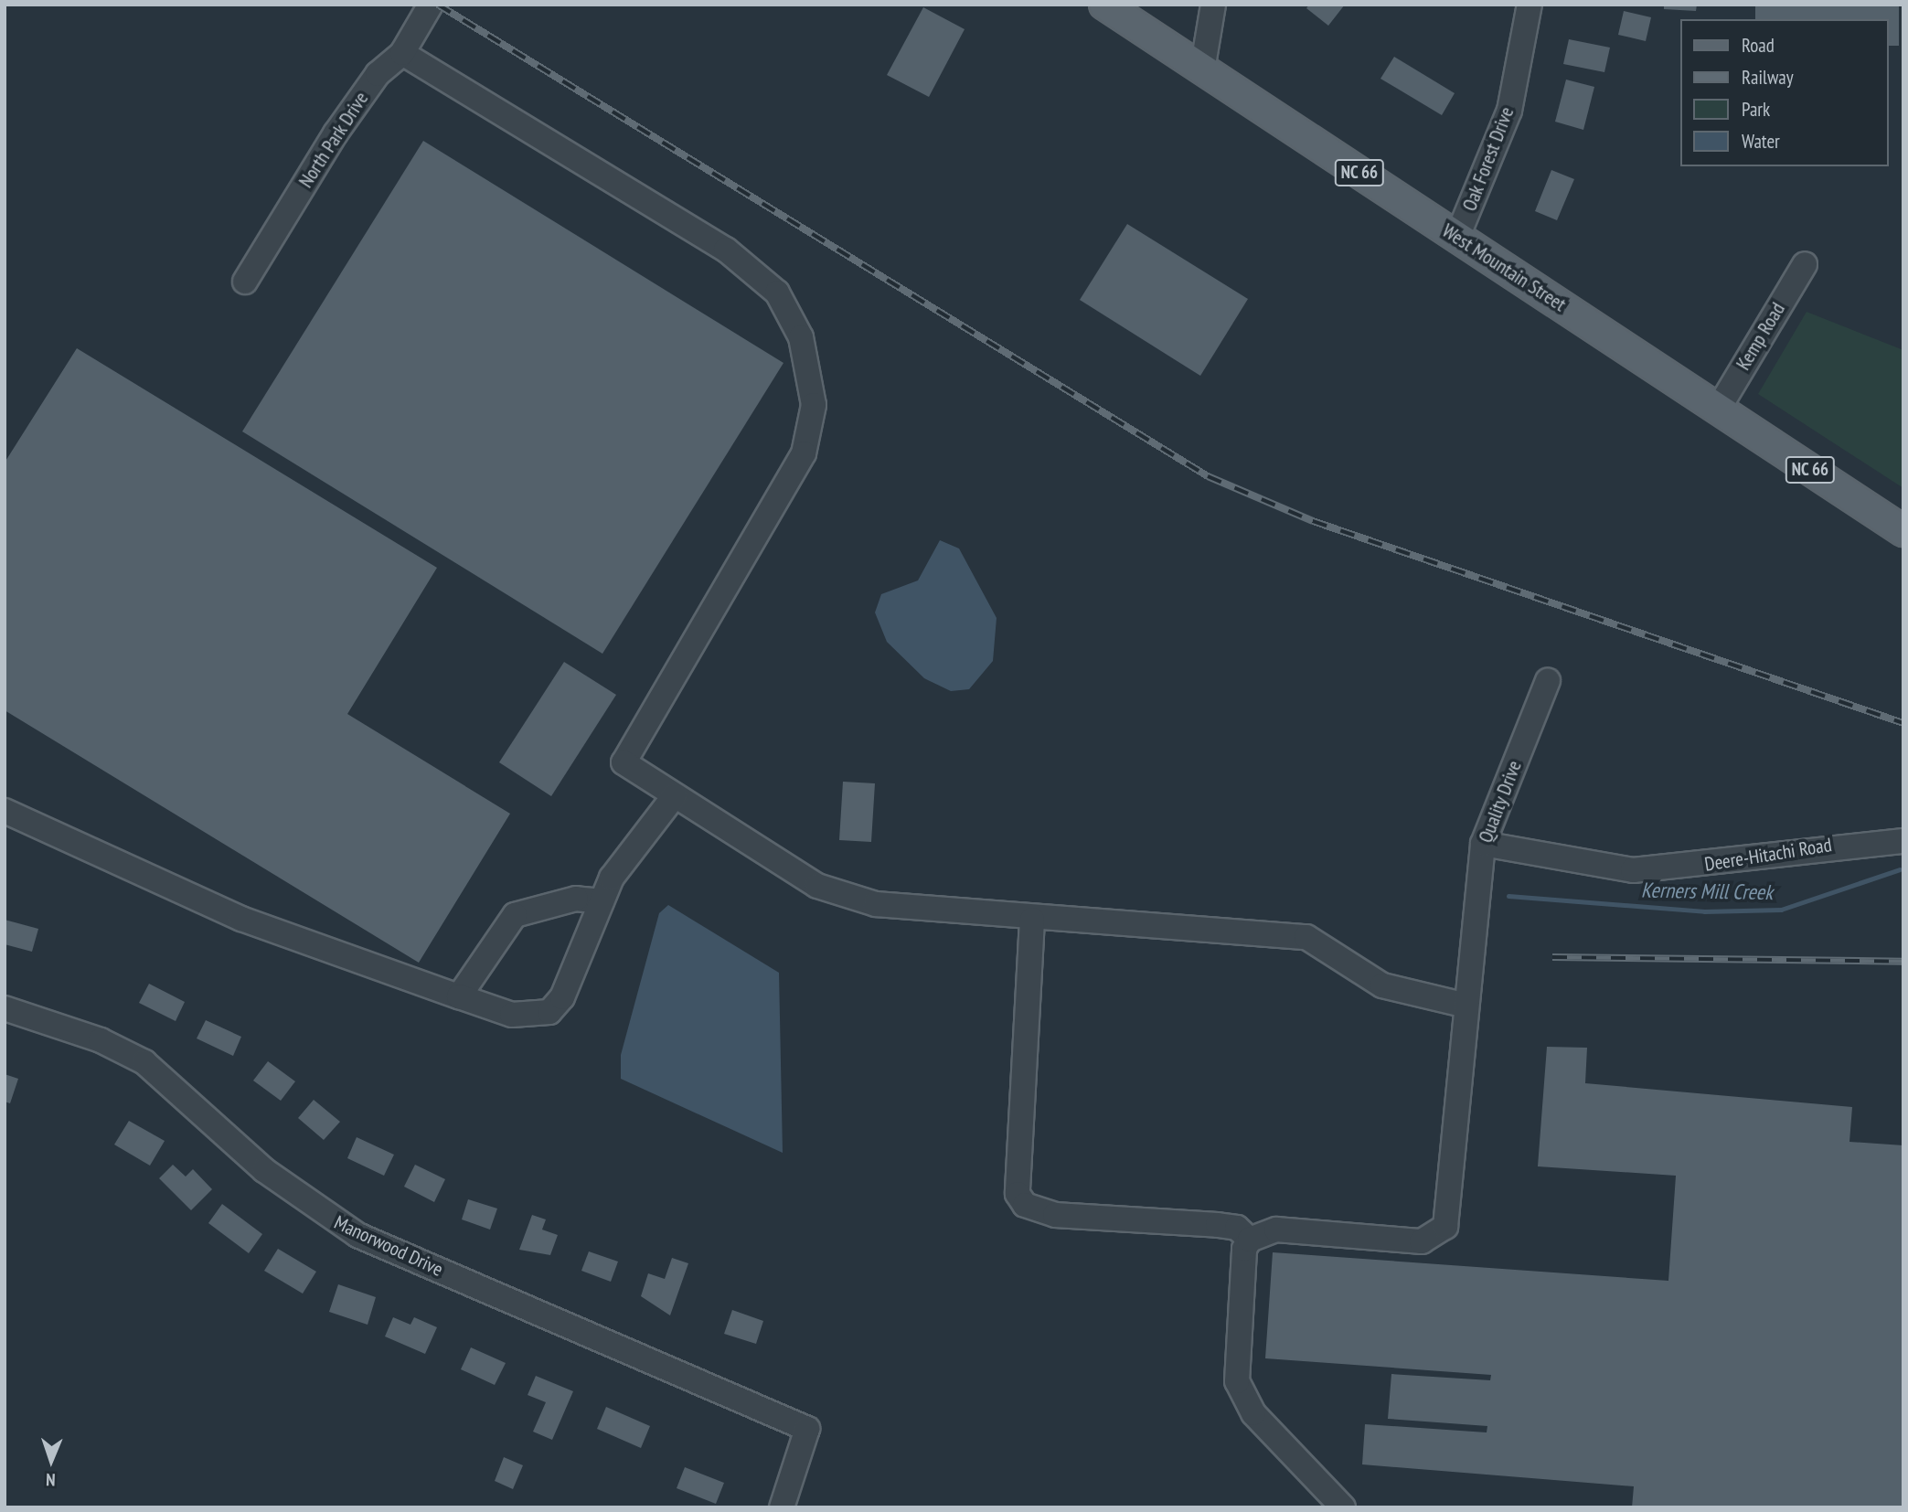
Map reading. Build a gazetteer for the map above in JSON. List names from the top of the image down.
{
  "streets": {
    "main road": ["NC 66", "West Mountain Street"],
    "street": [
      "North Park Drive",
      "Oak Forest Drive",
      "Kemp Road",
      "Quality Drive",
      "Deere-Hitachi Road",
      "Manorwood Drive"
    ]
  },
  "crossings": [
    ["Oak Forest Drive", "West Mountain Street"],
    ["West Mountain Street", "Kemp Road"],
    ["Quality Drive", "Deere-Hitachi Road"]
  ],
  "water": ["Kerners Mill Creek"],
  "legend": [
    "Road",
    "Railway",
    "Park",
    "Water"
  ],
  "north": "bottom"
}
